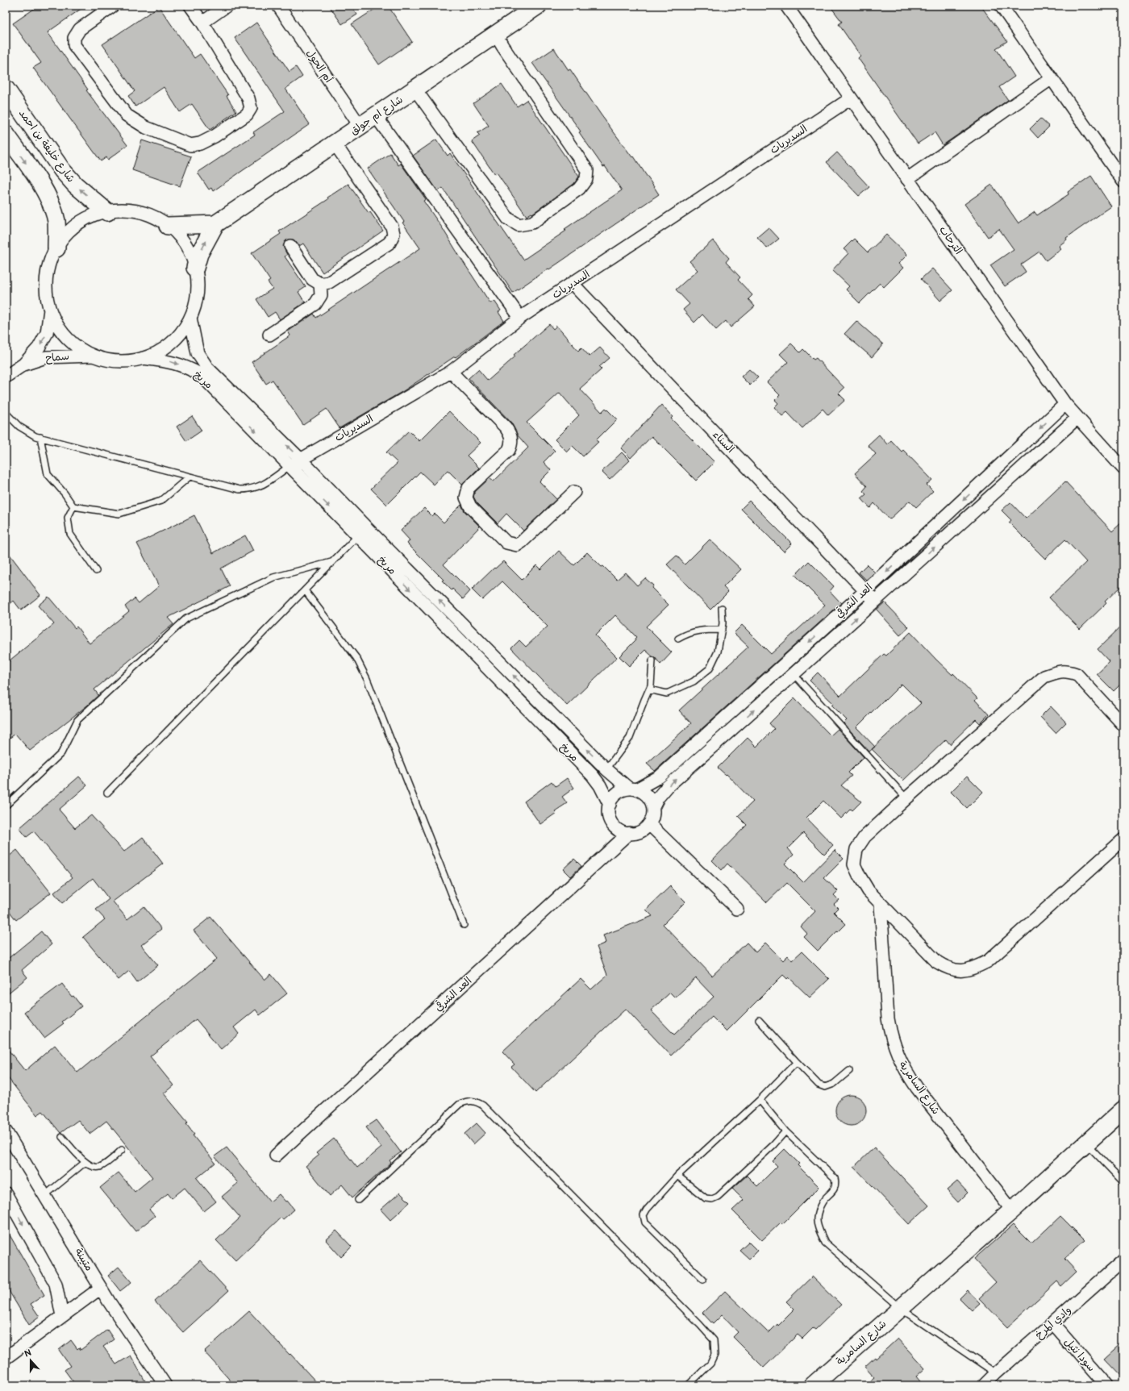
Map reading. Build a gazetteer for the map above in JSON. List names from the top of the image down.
{
  "streets": {
    "street": [
      "أم الحول",
      "شارع ام جولق",
      "السديريات",
      "شارع خليفة بن احمد",
      "الترحاب",
      "سماح",
      "مريخ",
      "السناء",
      "العد الشرقي",
      "شارع السامرية",
      "متيبنة",
      "وادي المرخ",
      "سودا نثيل"
    ]
  },
  "crossings": [
    ["أم الحول", "شارع ام جولق"],
    ["السديريات", "الترحاب"],
    ["السديريات", "مريخ"],
    ["السديريات", "السناء"],
    ["الترحاب", "العد الشرقي"],
    ["مريخ", "العد الشرقي"],
    ["السناء", "العد الشرقي"],
    ["وادي المرخ", "سودا نثيل"]
  ],
  "one_way": ["سماح"],
  "north": "top"
}
